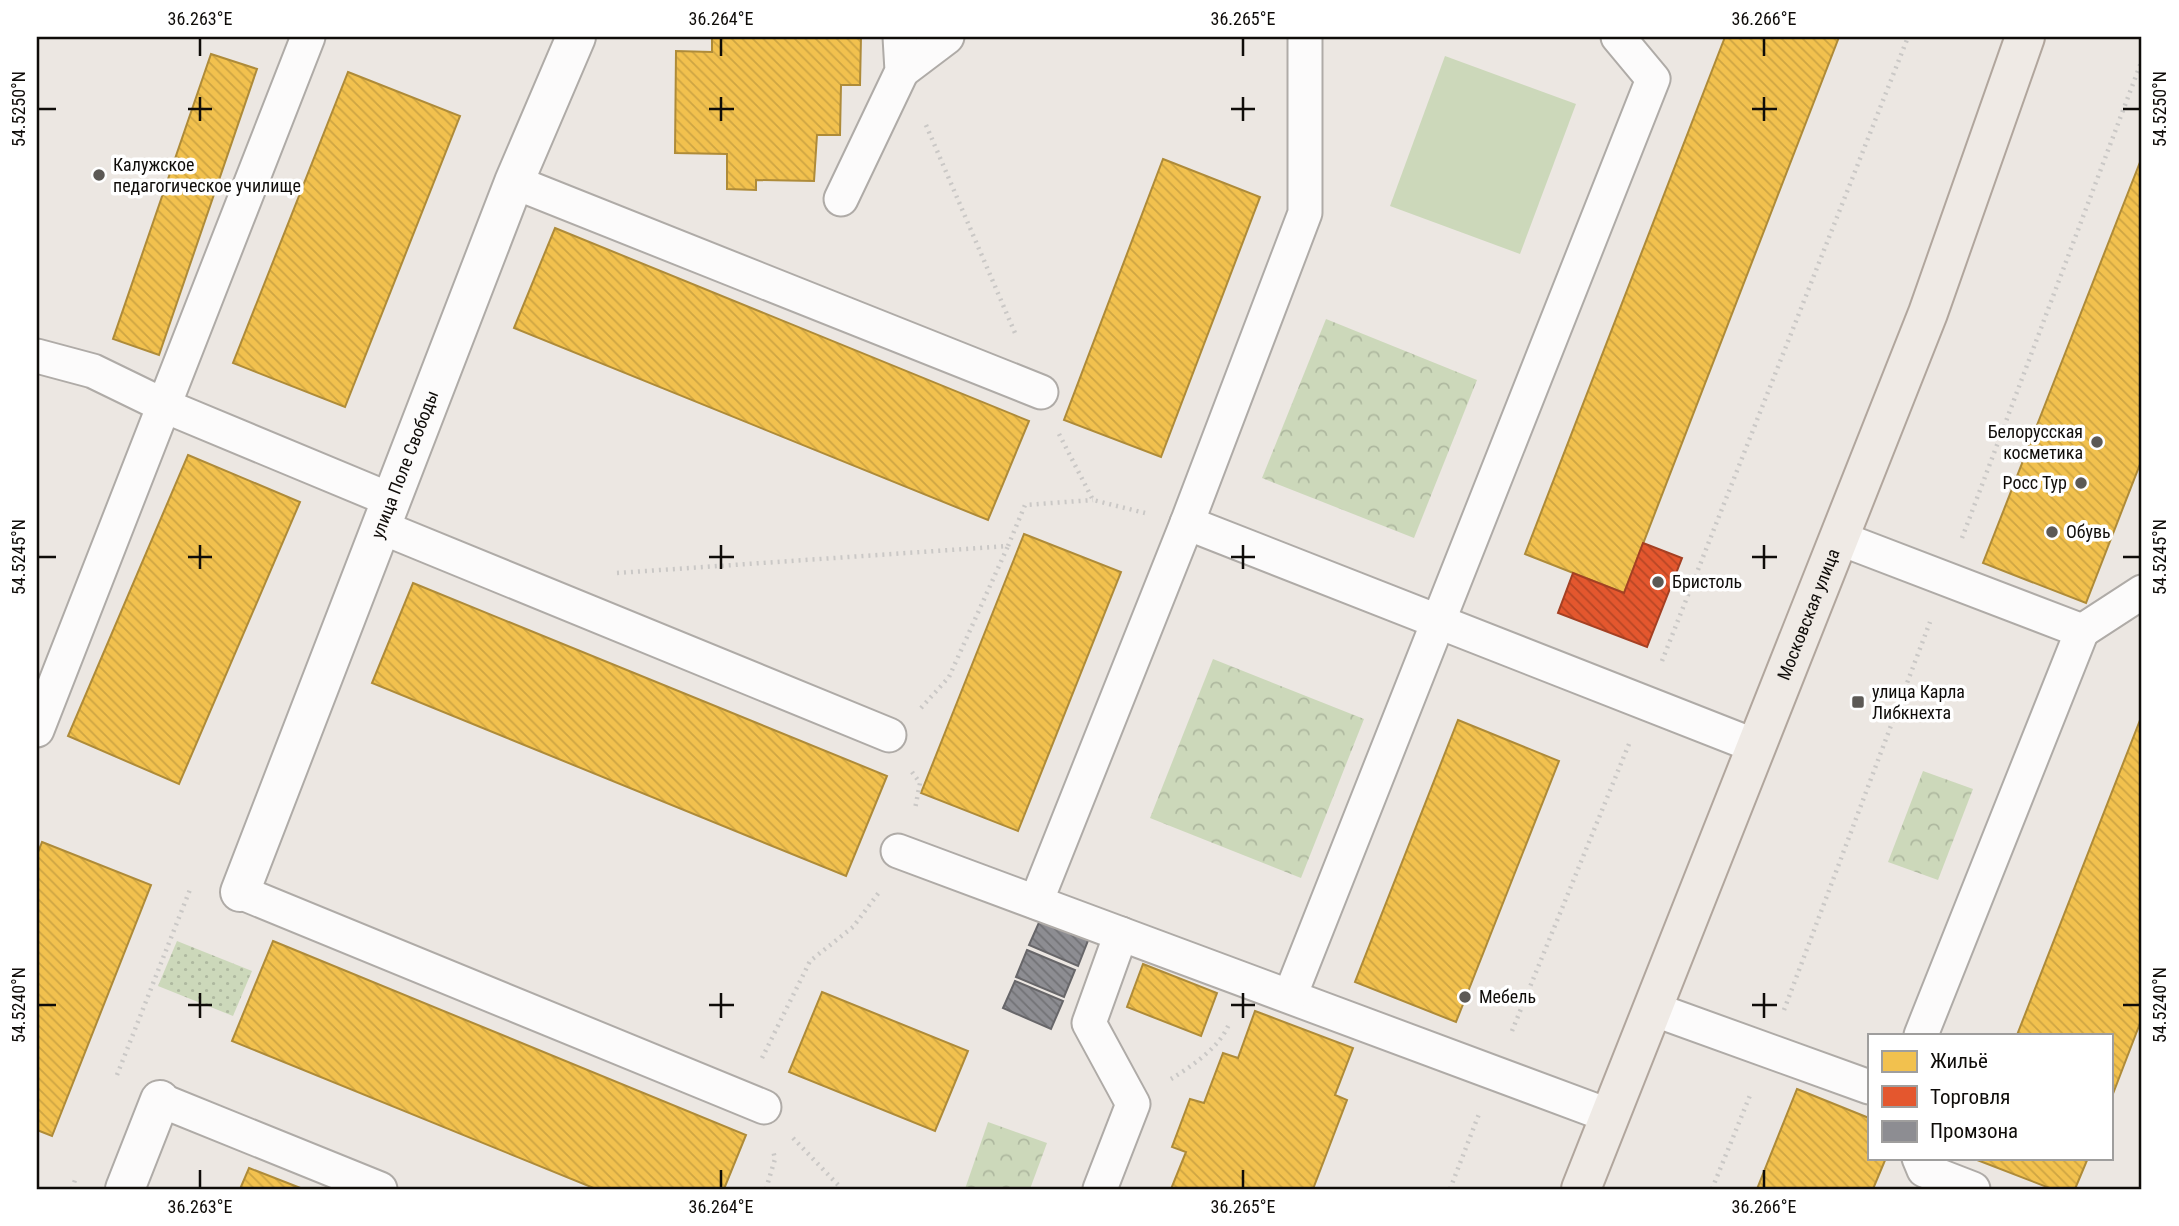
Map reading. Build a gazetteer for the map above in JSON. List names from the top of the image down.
{
  "streets": {
    "main road": ["Московская улица"],
    "street": ["улица Поле Свободы"]
  },
  "places": {
    "other": [
      "Калужское педагогическое училище",
      "Белорусская косметика",
      "Росс Тур",
      "Обувь",
      "Бристоль",
      "Мебель"
    ],
    "transit": ["улица Карла Либкнехта"]
  },
  "legend": ["Жильё", "Торговля", "Промзона"],
  "coordinates": [
    "36.263°E",
    "36.264°E",
    "36.265°E",
    "36.266°E",
    "54.5250°N",
    "54.5245°N",
    "54.5240°N"
  ]
}
